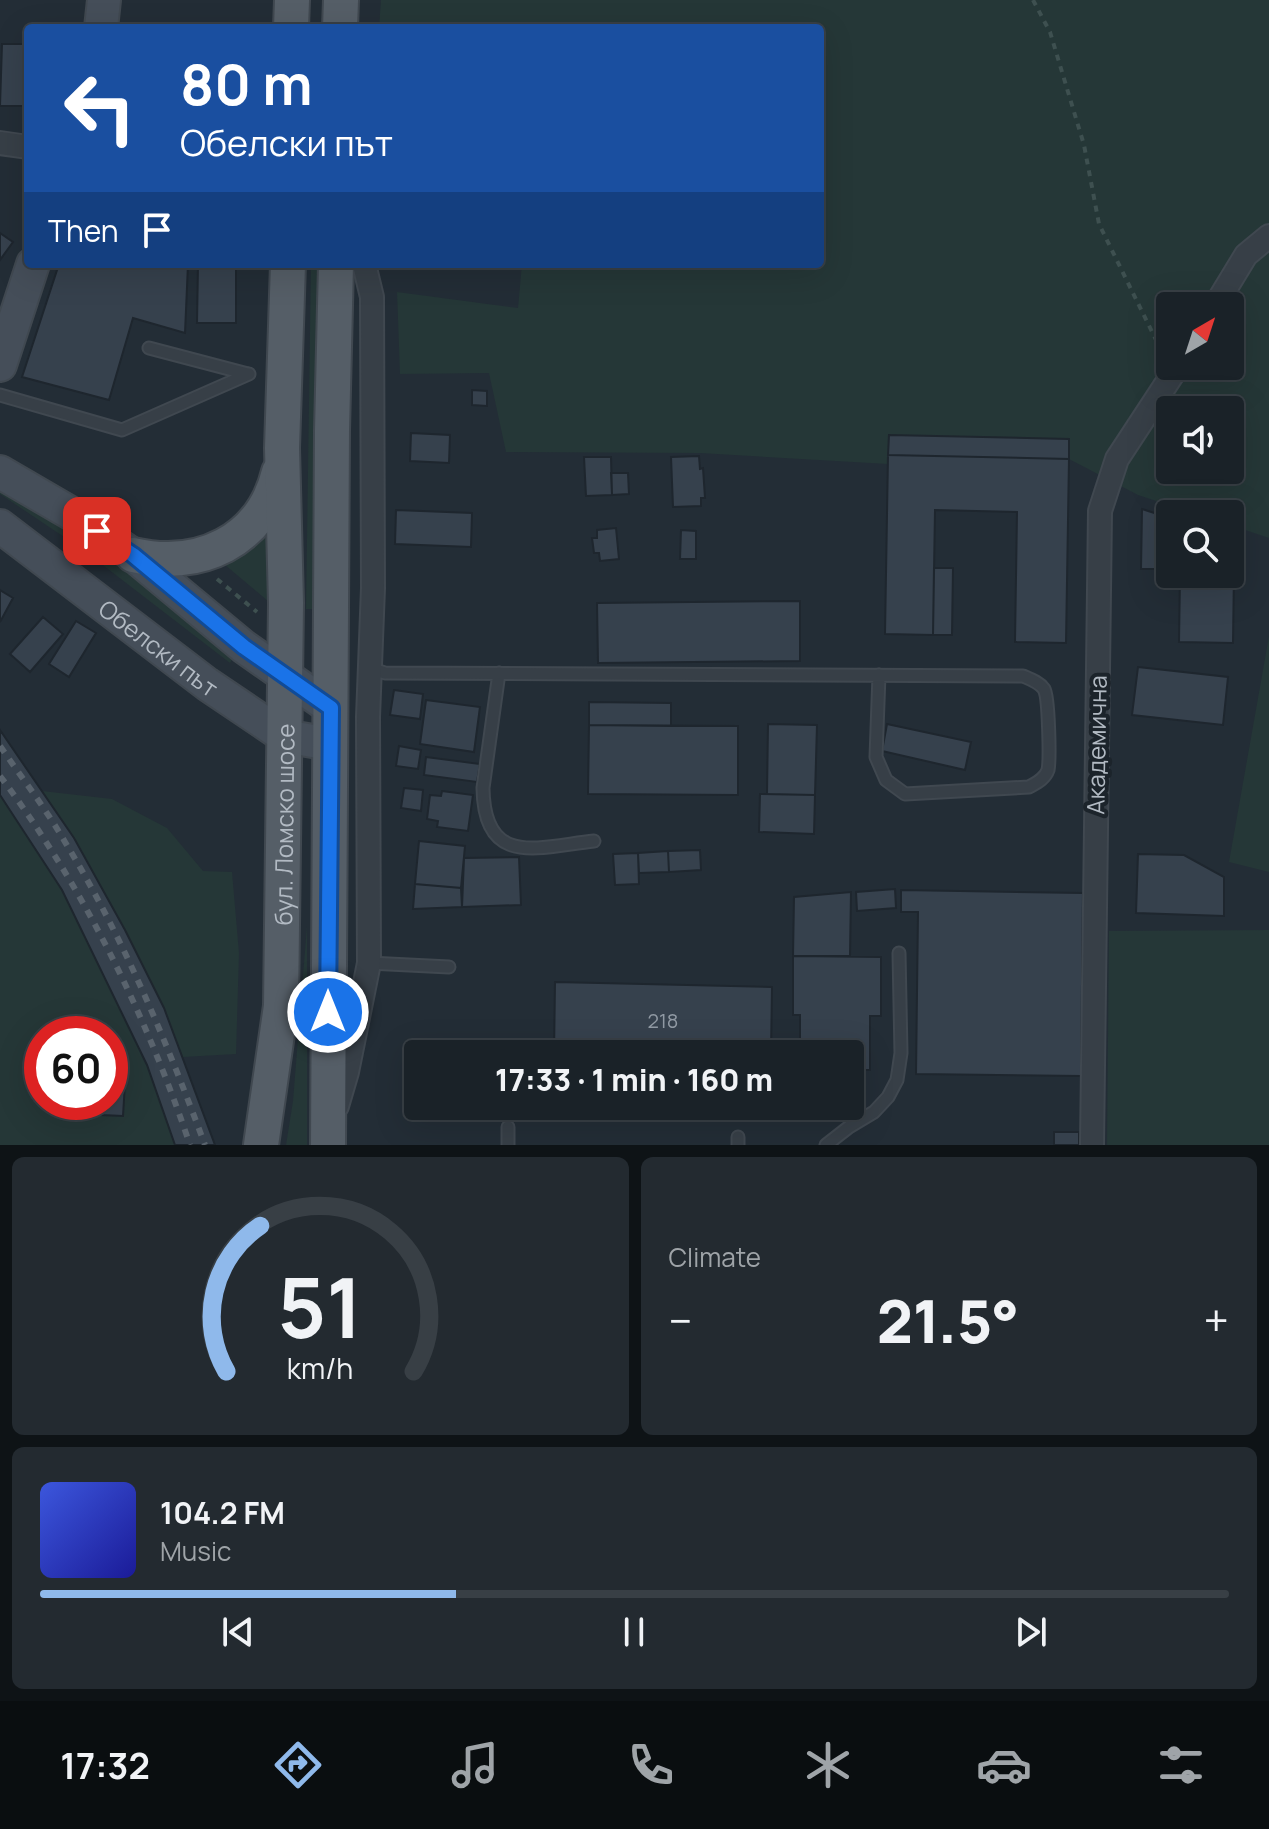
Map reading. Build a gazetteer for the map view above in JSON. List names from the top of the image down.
{
  "streets": {
    "main road": ["бул. Ломско шосе"],
    "street": ["Обелски път", "Академична"]
  },
  "crossings": [
    ["Обелски път", "бул. Ломско шосе"]
  ],
  "house_numbers": ["218"],
  "north": "top right",
  "page": {
    "turn": ["80 m", "Обелски път"],
    "then": "Then",
    "limit": "60",
    "trip": "17:33 · 1 min · 160 m",
    "tile": "Climate",
    "heat": ["−", "21.5°", "+"],
    "song": ["104.2 FM", "Music"],
    "tabs": "17:32",
    "gauge": ["51", "km/h"]
  }
}
